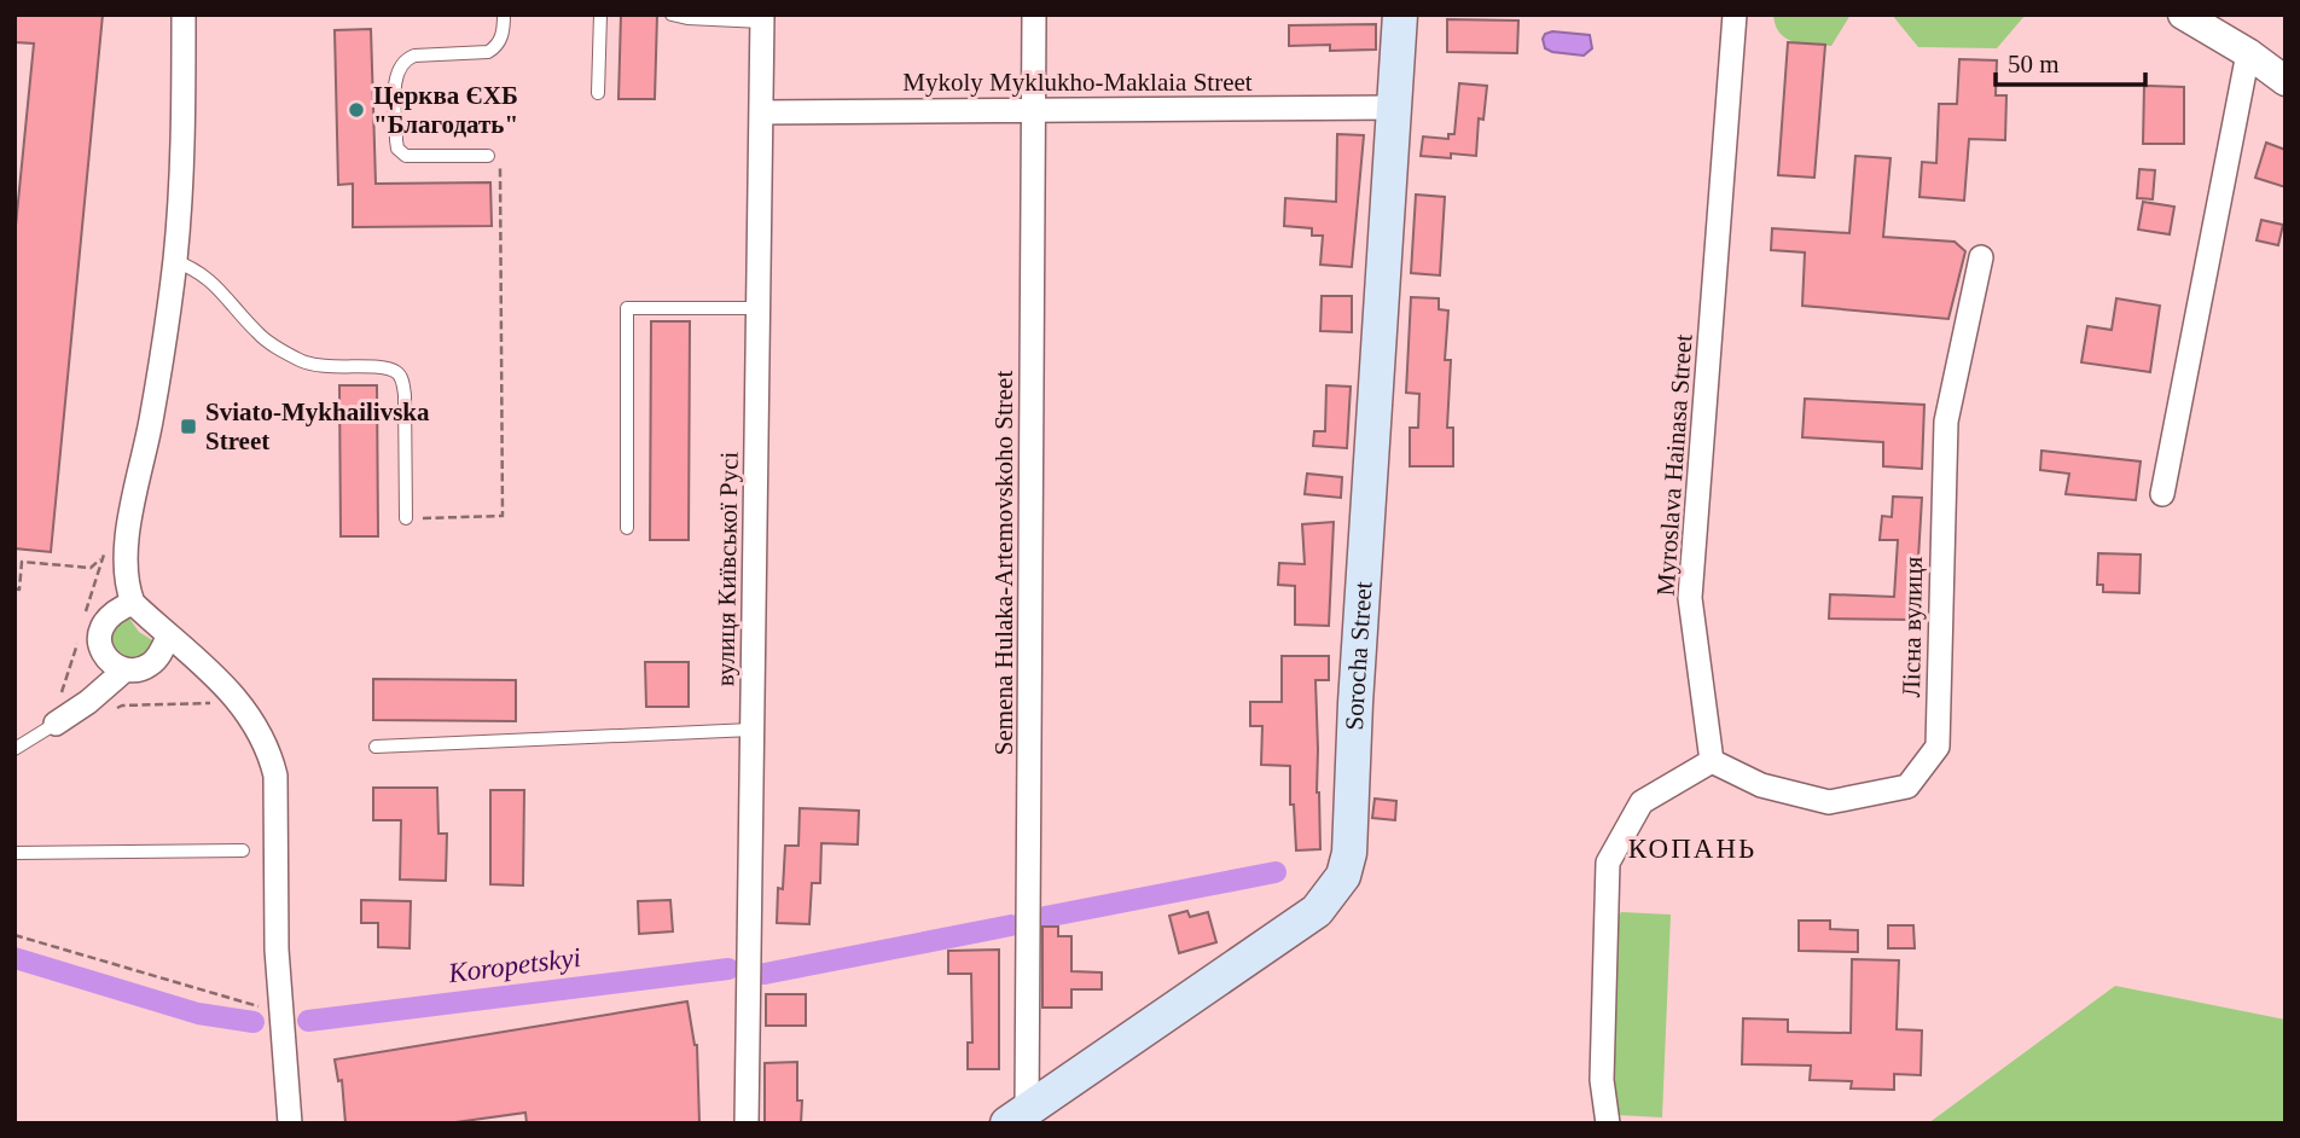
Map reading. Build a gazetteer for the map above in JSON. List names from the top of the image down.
{
  "streets": {
    "main road": ["Sorocha Street"],
    "street": [
      "Mykoly Myklukho-Maklaia Street",
      "Myroslava Hainasa Street",
      "Semena Hulaka-Artemovskoho Street",
      "вулиця Київської Русі",
      "Лісна вулиця"
    ]
  },
  "crossings": [
    ["Mykoly Myklukho-Maklaia Street", "Semena Hulaka-Artemovskoho Street"],
    ["Mykoly Myklukho-Maklaia Street", "вулиця Київської Русі"],
    ["Mykoly Myklukho-Maklaia Street", "Sorocha Street"],
    ["Myroslava Hainasa Street", "Лісна вулиця"],
    ["Semena Hulaka-Artemovskoho Street", "Sorocha Street"]
  ],
  "districts": ["КОПАНЬ"],
  "water": ["Koropetskyi"],
  "places": {
    "other": ["Церква ЄХБ \"Благодать\""],
    "transit": ["Sviato-Mykhailivska Street"]
  },
  "scale_bar": "50 m"
}
